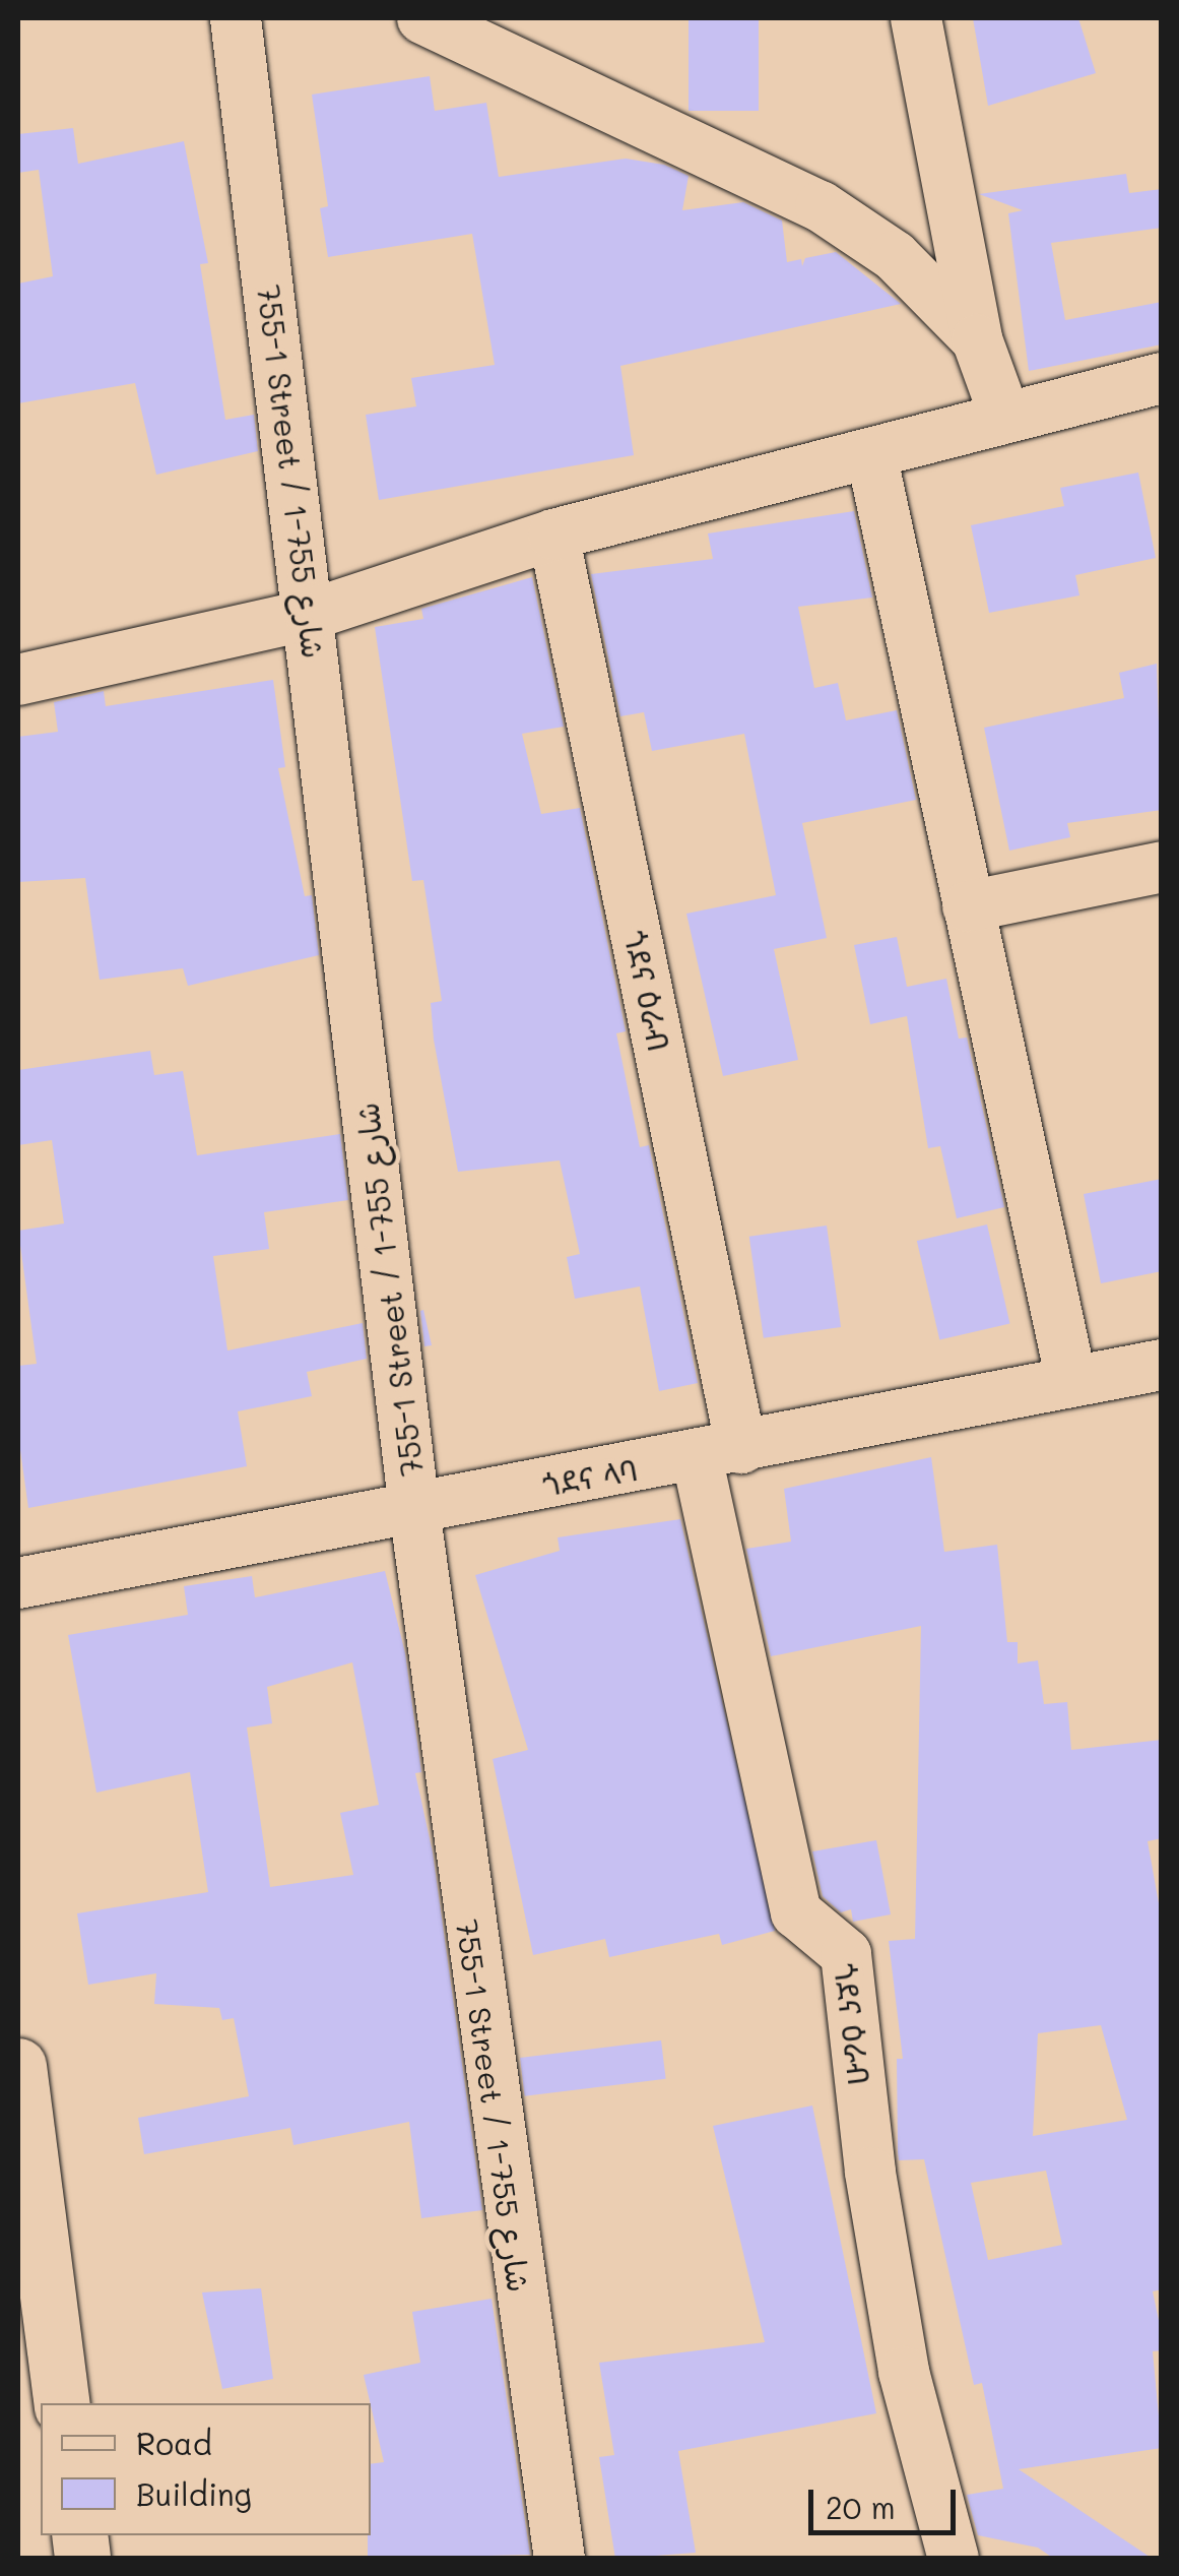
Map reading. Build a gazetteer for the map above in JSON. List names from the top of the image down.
{
  "streets": {
    "street": ["755-1 Street / شارع 755-1", "ጎደና ዕራብ", "ጎደና ላባ"]
  },
  "crossings": [
    ["755-1 Street / شارع 755-1", "ጎደና ላባ"],
    ["ጎደና ዕራብ", "ጎደና ላባ"]
  ],
  "legend": ["Road", "Building"],
  "scale_bar": "20 m"
}
